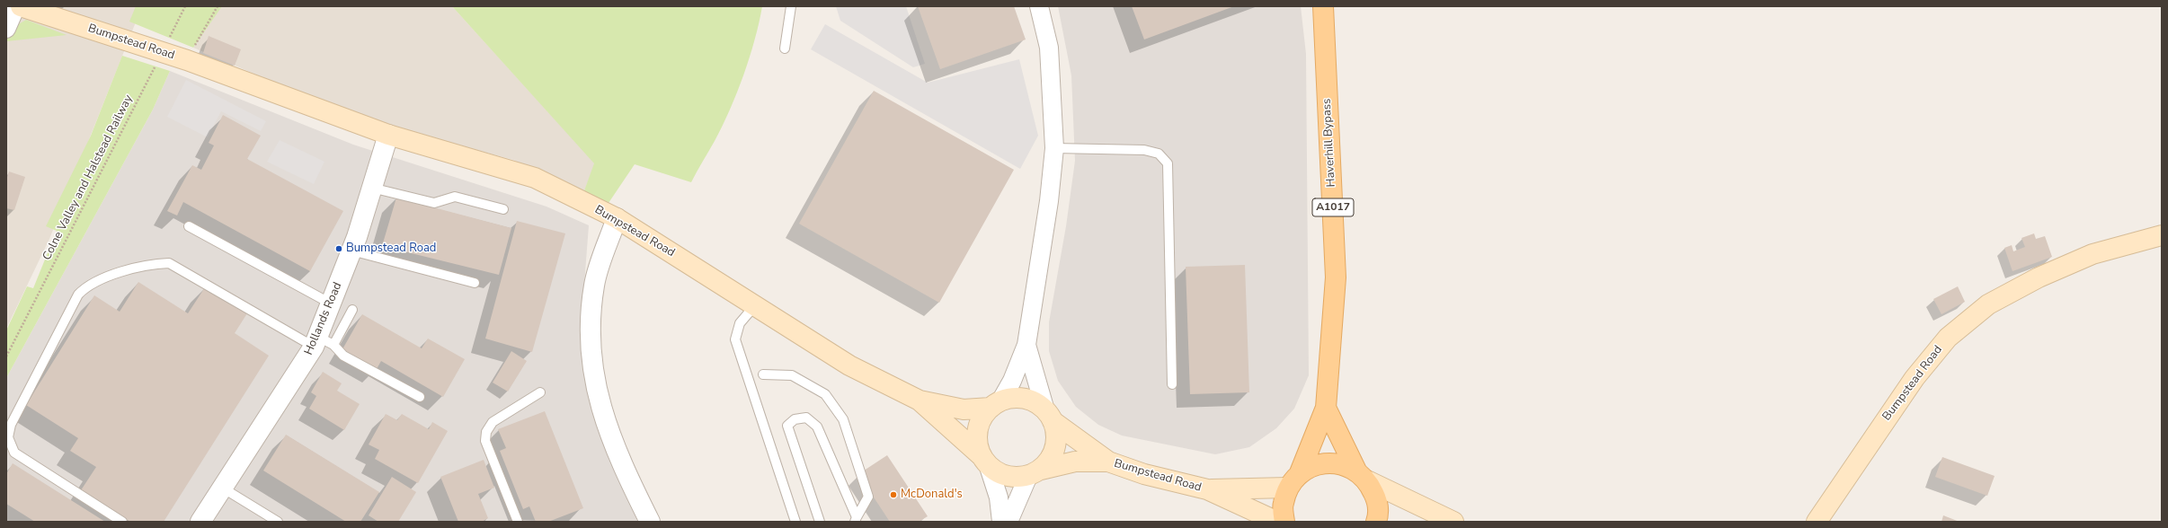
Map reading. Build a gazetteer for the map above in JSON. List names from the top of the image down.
{
  "streets": {
    "main road": ["Bumpstead Road", "Haverhill Bypass", "A1017"],
    "street": ["Hollands Road"],
    "path": ["Colne Valley and Halstead Railway"]
  },
  "crossings": [
    ["Bumpstead Road", "Haverhill Bypass"],
    ["Bumpstead Road", "Colne Valley and Halstead Railway"],
    ["Bumpstead Road", "Hollands Road"]
  ],
  "places": ["Bumpstead Road", "McDonald's"]
}
